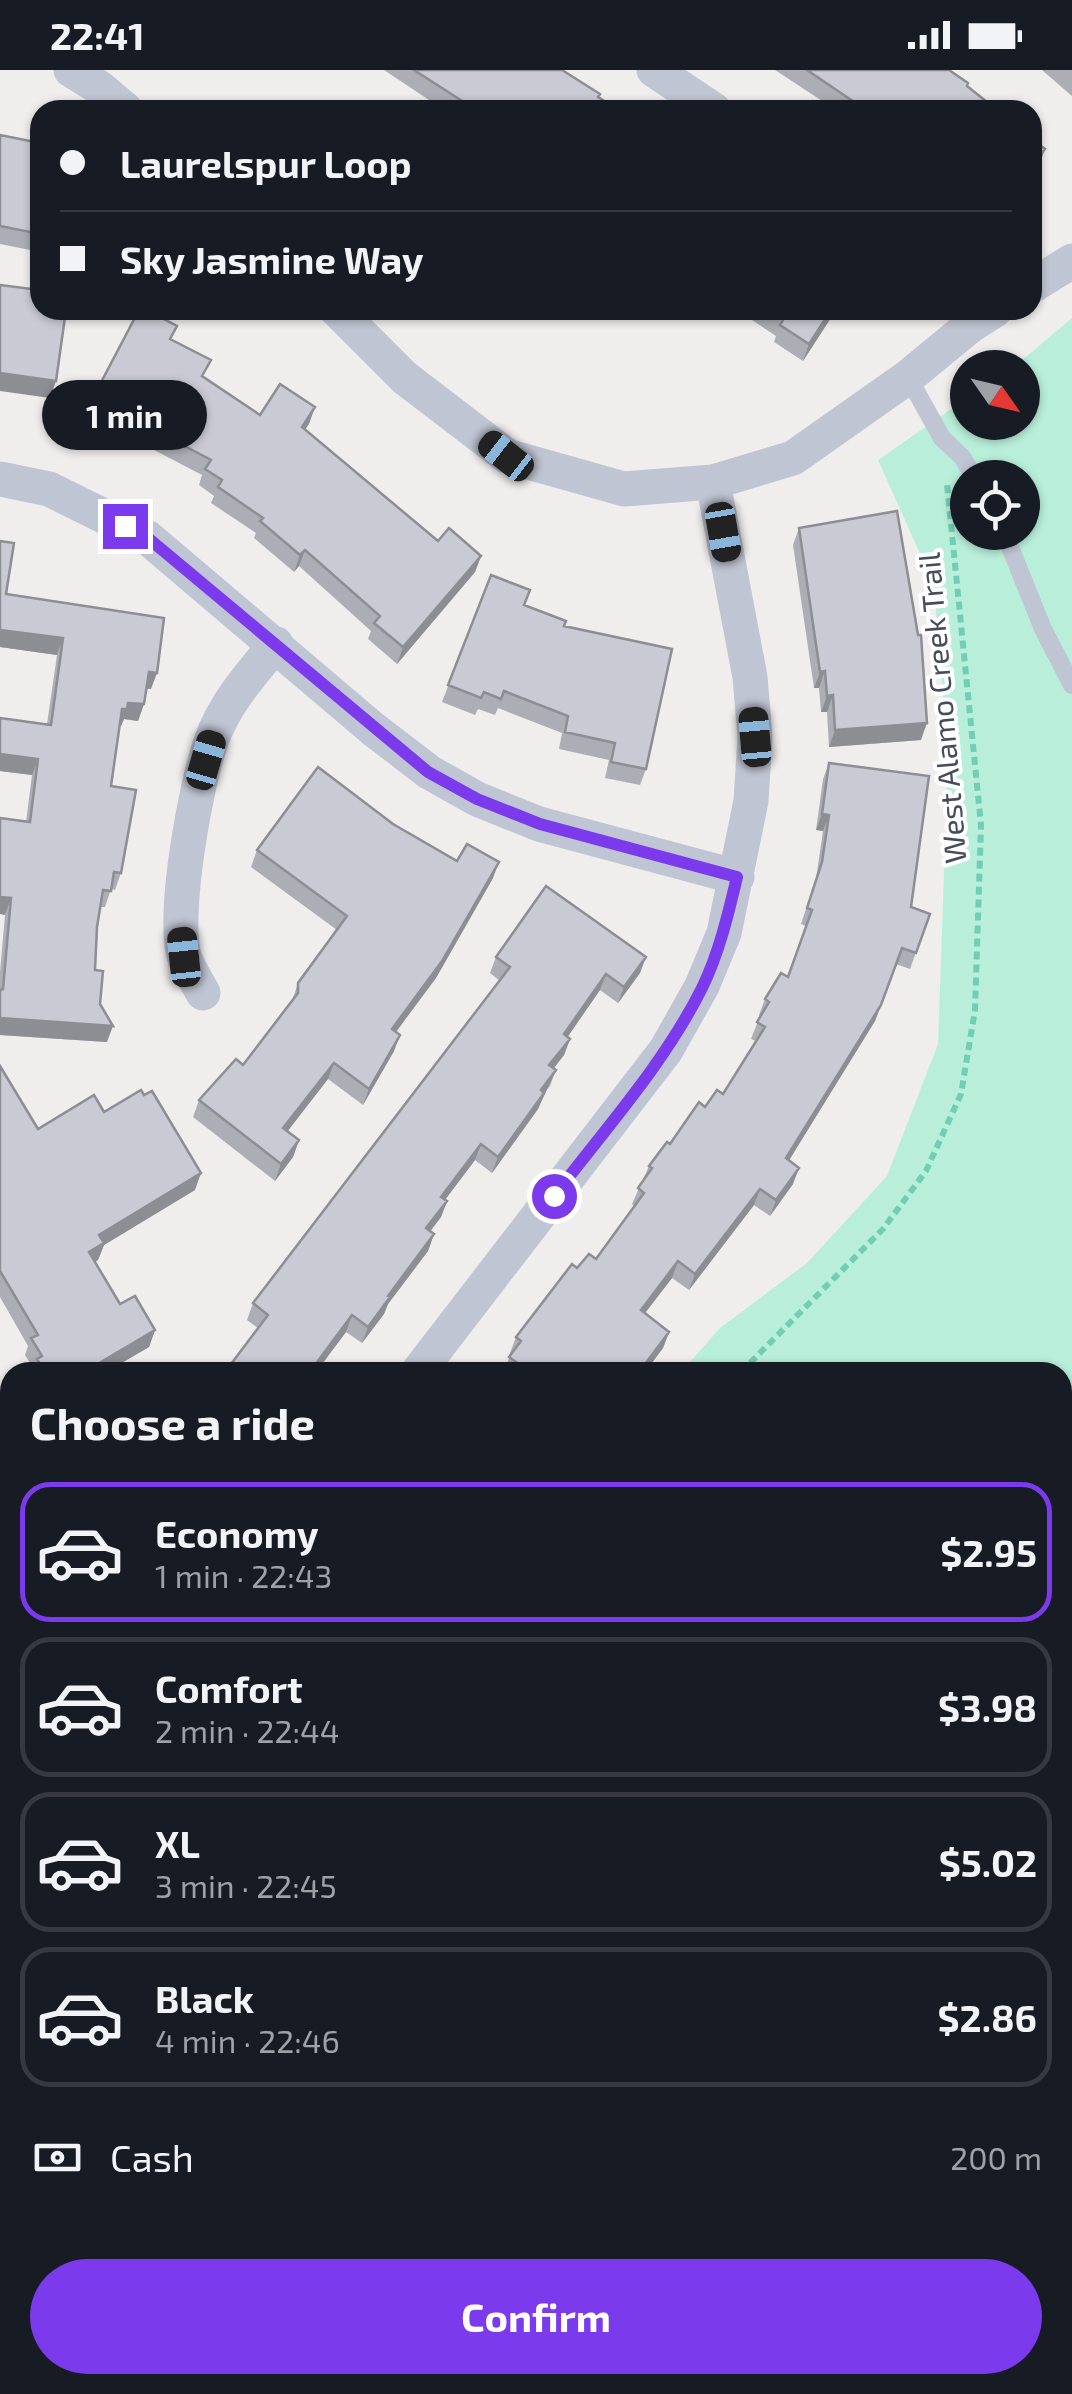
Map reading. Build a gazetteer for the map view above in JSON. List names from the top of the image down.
{
  "streets": {
    "path": ["West Alamo Creek Trail"]
  },
  "north": "bottom right",
  "page": {
    "status": "22:41",
    "banner": ["Laurelspur Loop", "Sky Jasmine Way"],
    "bubble": "1 min",
    "heading": "Choose a ride",
    "list": [
      {
        "name": "Economy",
        "note": "1 min · 22:43",
        "value": "$2.95"
      },
      {
        "name": "Comfort",
        "note": "2 min · 22:44",
        "value": "$3.98"
      },
      {
        "name": "XL",
        "note": "3 min · 22:45",
        "value": "$5.02"
      },
      {
        "name": "Black",
        "note": "4 min · 22:46",
        "value": "$2.86"
      }
    ],
    "pay": ["Cash", "200 m"],
    "buttons": "Confirm"
  }
}
